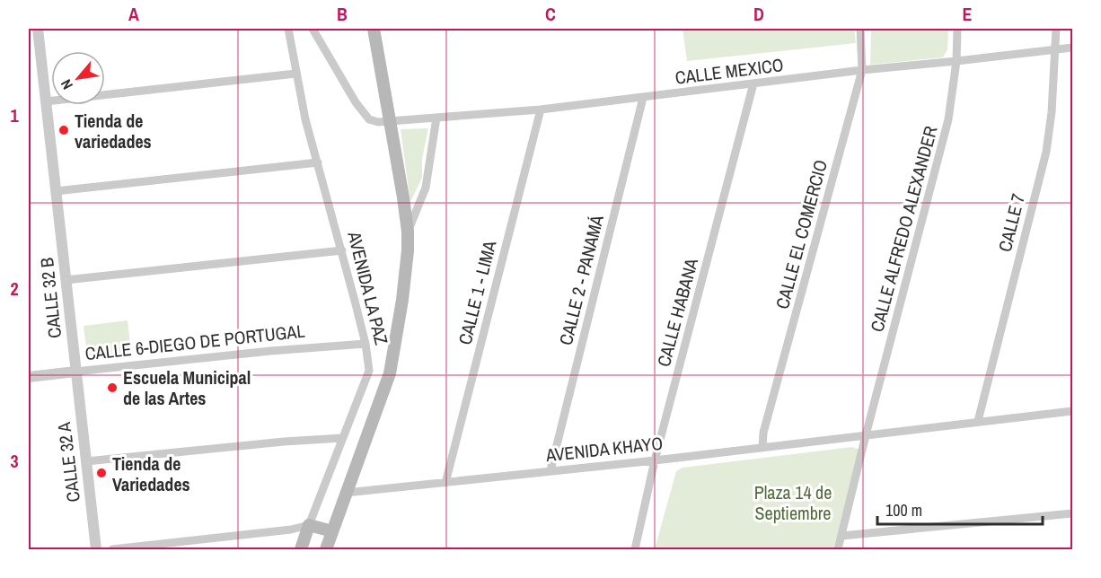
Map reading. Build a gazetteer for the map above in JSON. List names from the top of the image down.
{
  "streets": {
    "main road": ["AVENIDA LA PAZ"],
    "street": [
      "CALLE MEXICO",
      "CALLE 7",
      "CALLE ALFREDO ALEXANDER",
      "CALLE EL COMERCIO",
      "CALLE 2 - PANAMÁ",
      "CALLE 1 - LIMA",
      "CALLE 32 B",
      "CALLE HABANA",
      "CALLE 6-DIEGO DE PORTUGAL",
      "AVENIDA KHAYO",
      "CALLE 32 A"
    ]
  },
  "crossings": [
    ["CALLE MEXICO", "CALLE 7"],
    ["CALLE MEXICO", "CALLE ALFREDO ALEXANDER"],
    ["CALLE MEXICO", "CALLE EL COMERCIO"],
    ["CALLE MEXICO", "CALLE 2 - PANAMÁ"],
    ["CALLE MEXICO", "AVENIDA LA PAZ"],
    ["CALLE MEXICO", "CALLE 1 - LIMA"],
    ["CALLE MEXICO", "CALLE HABANA"],
    ["CALLE 7", "AVENIDA KHAYO"],
    ["CALLE ALFREDO ALEXANDER", "AVENIDA KHAYO"],
    ["CALLE EL COMERCIO", "AVENIDA KHAYO"],
    ["CALLE 2 - PANAMÁ", "AVENIDA KHAYO"],
    ["AVENIDA LA PAZ", "CALLE 6-DIEGO DE PORTUGAL"],
    ["AVENIDA LA PAZ", "AVENIDA KHAYO"],
    ["CALLE 1 - LIMA", "AVENIDA KHAYO"],
    ["CALLE 32 B", "CALLE 6-DIEGO DE PORTUGAL"],
    ["CALLE 32 B", "CALLE 32 A"],
    ["CALLE HABANA", "AVENIDA KHAYO"],
    ["CALLE 6-DIEGO DE PORTUGAL", "CALLE 32 A"]
  ],
  "parks": ["Plaza 14 de Septiembre"],
  "places": ["Tienda de variedades", "Escuela Municipal de las Artes", "Tienda de Variedades"],
  "scale_bar": "100 m",
  "north": "bottom left",
  "grid": {
    "columns": [
      "A",
      "B",
      "C",
      "D",
      "E"
    ],
    "rows": ["1", "2", "3"]
  }
}
